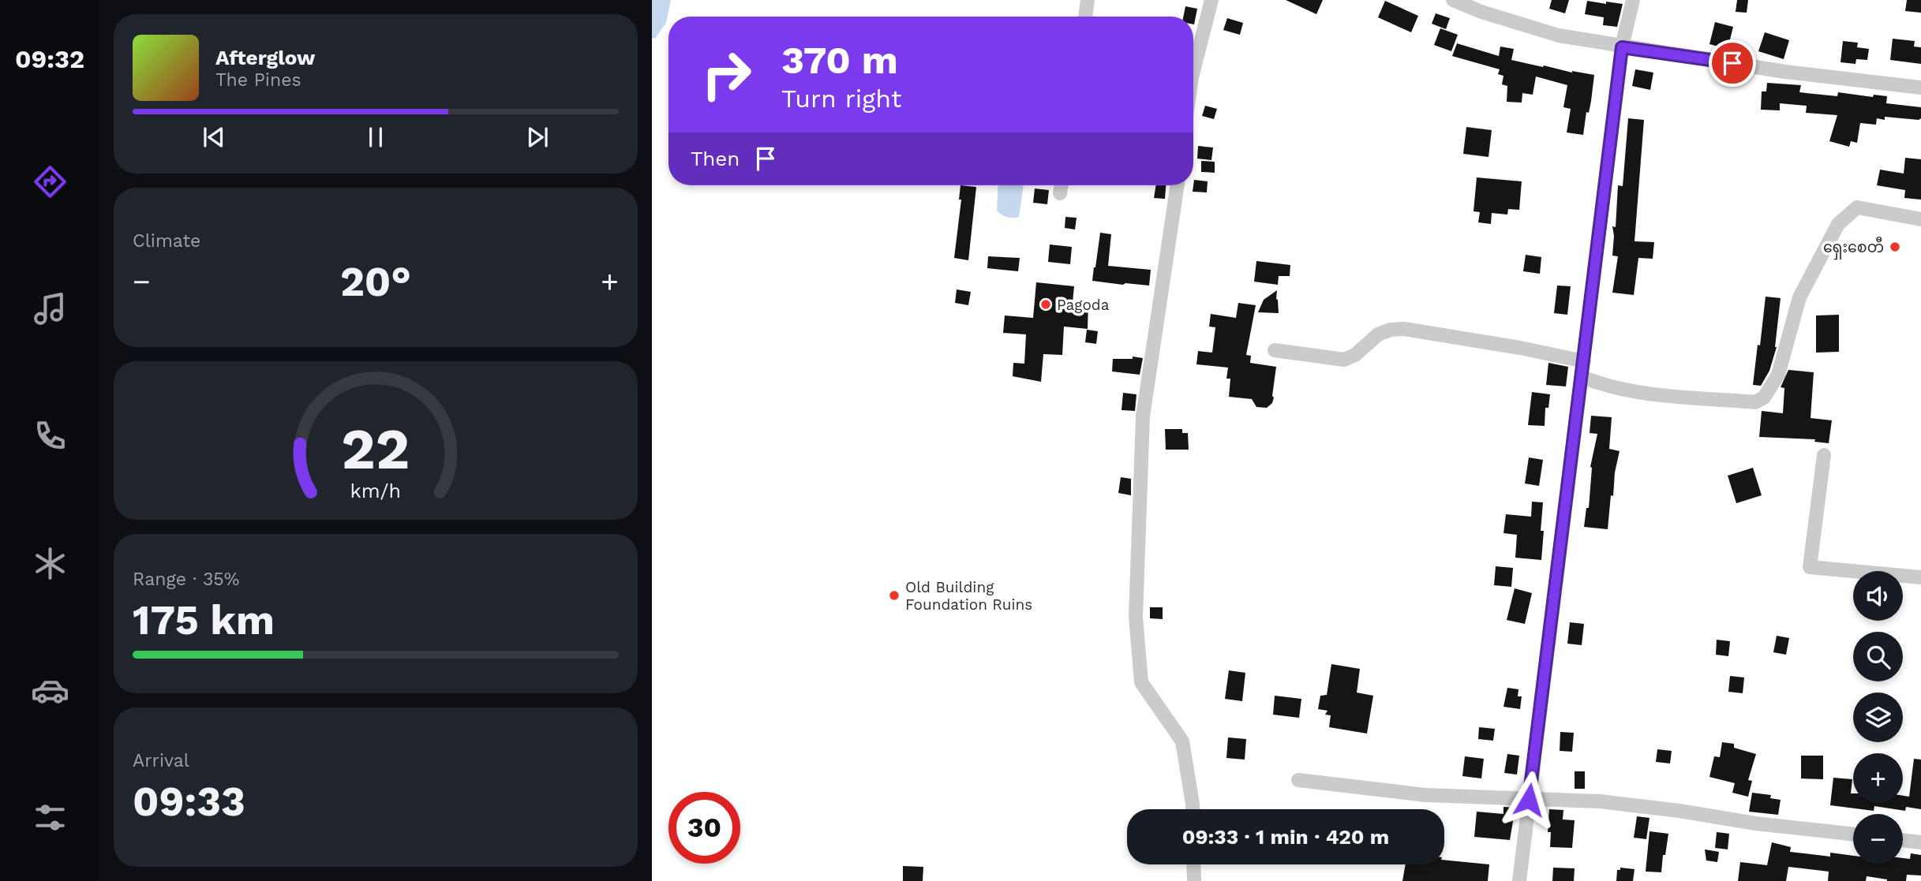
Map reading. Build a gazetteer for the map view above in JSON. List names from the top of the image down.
{
  "places": ["ရှေးစေတီ", "Pagoda", "Old Building Foundation Ruins"],
  "page": {
    "tabs": "09:32",
    "turn": ["370 m", "Turn right"],
    "song": ["Afterglow", "The Pines"],
    "then": "Then",
    "tile": [
      "Climate",
      ["Range · 35%", "175 km"],
      ["Arrival", "09:33"]
    ],
    "heat": ["−", "20°", "+"],
    "map_buttons": ["+", "−"],
    "limit": "30",
    "trip": "09:33 · 1 min · 420 m",
    "gauge": ["22", "km/h"]
  }
}
